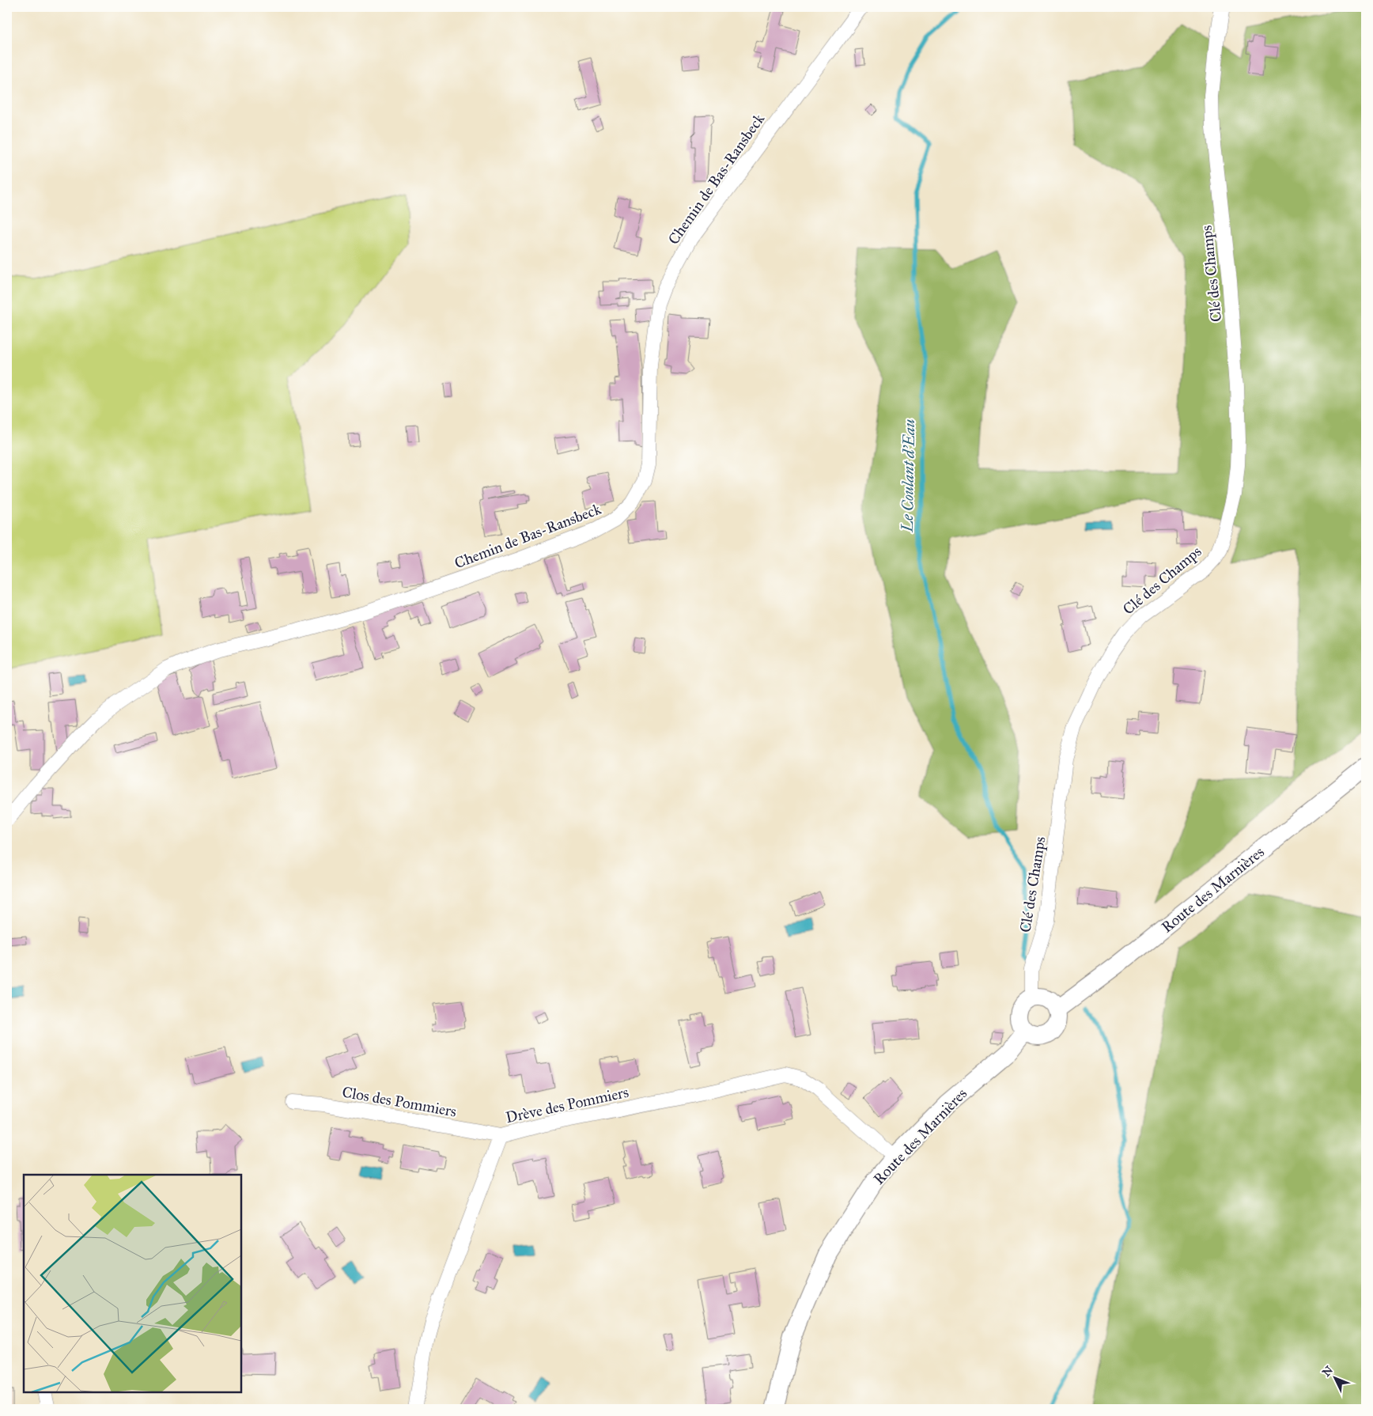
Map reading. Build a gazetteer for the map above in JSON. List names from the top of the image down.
{
  "streets": {
    "street": [
      "Chemin de Bas-Ransbeck",
      "Clé des Champs",
      "Route des Marnières",
      "Clos des Pommiers",
      "Drève des Pommiers"
    ]
  },
  "crossings": [
    ["Clé des Champs", "Route des Marnières"],
    ["Route des Marnières", "Drève des Pommiers"],
    ["Clos des Pommiers", "Drève des Pommiers"]
  ],
  "water": ["Le Coulant d'Eau"],
  "north": "top left"
}
